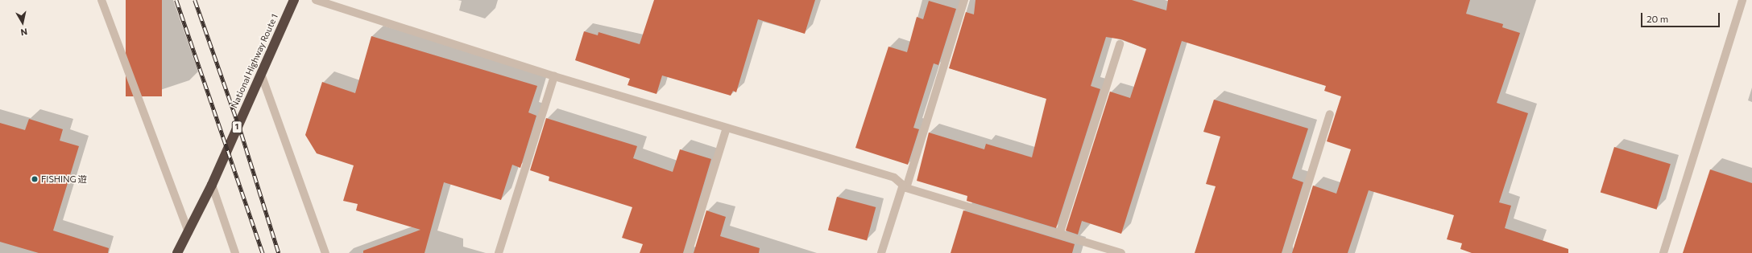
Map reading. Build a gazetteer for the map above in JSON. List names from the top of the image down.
{
  "streets": {
    "highway": ["National Highway Route 1", "1"]
  },
  "places": ["FISHING 遊"],
  "scale_bar": "20 m",
  "north": "bottom"
}
